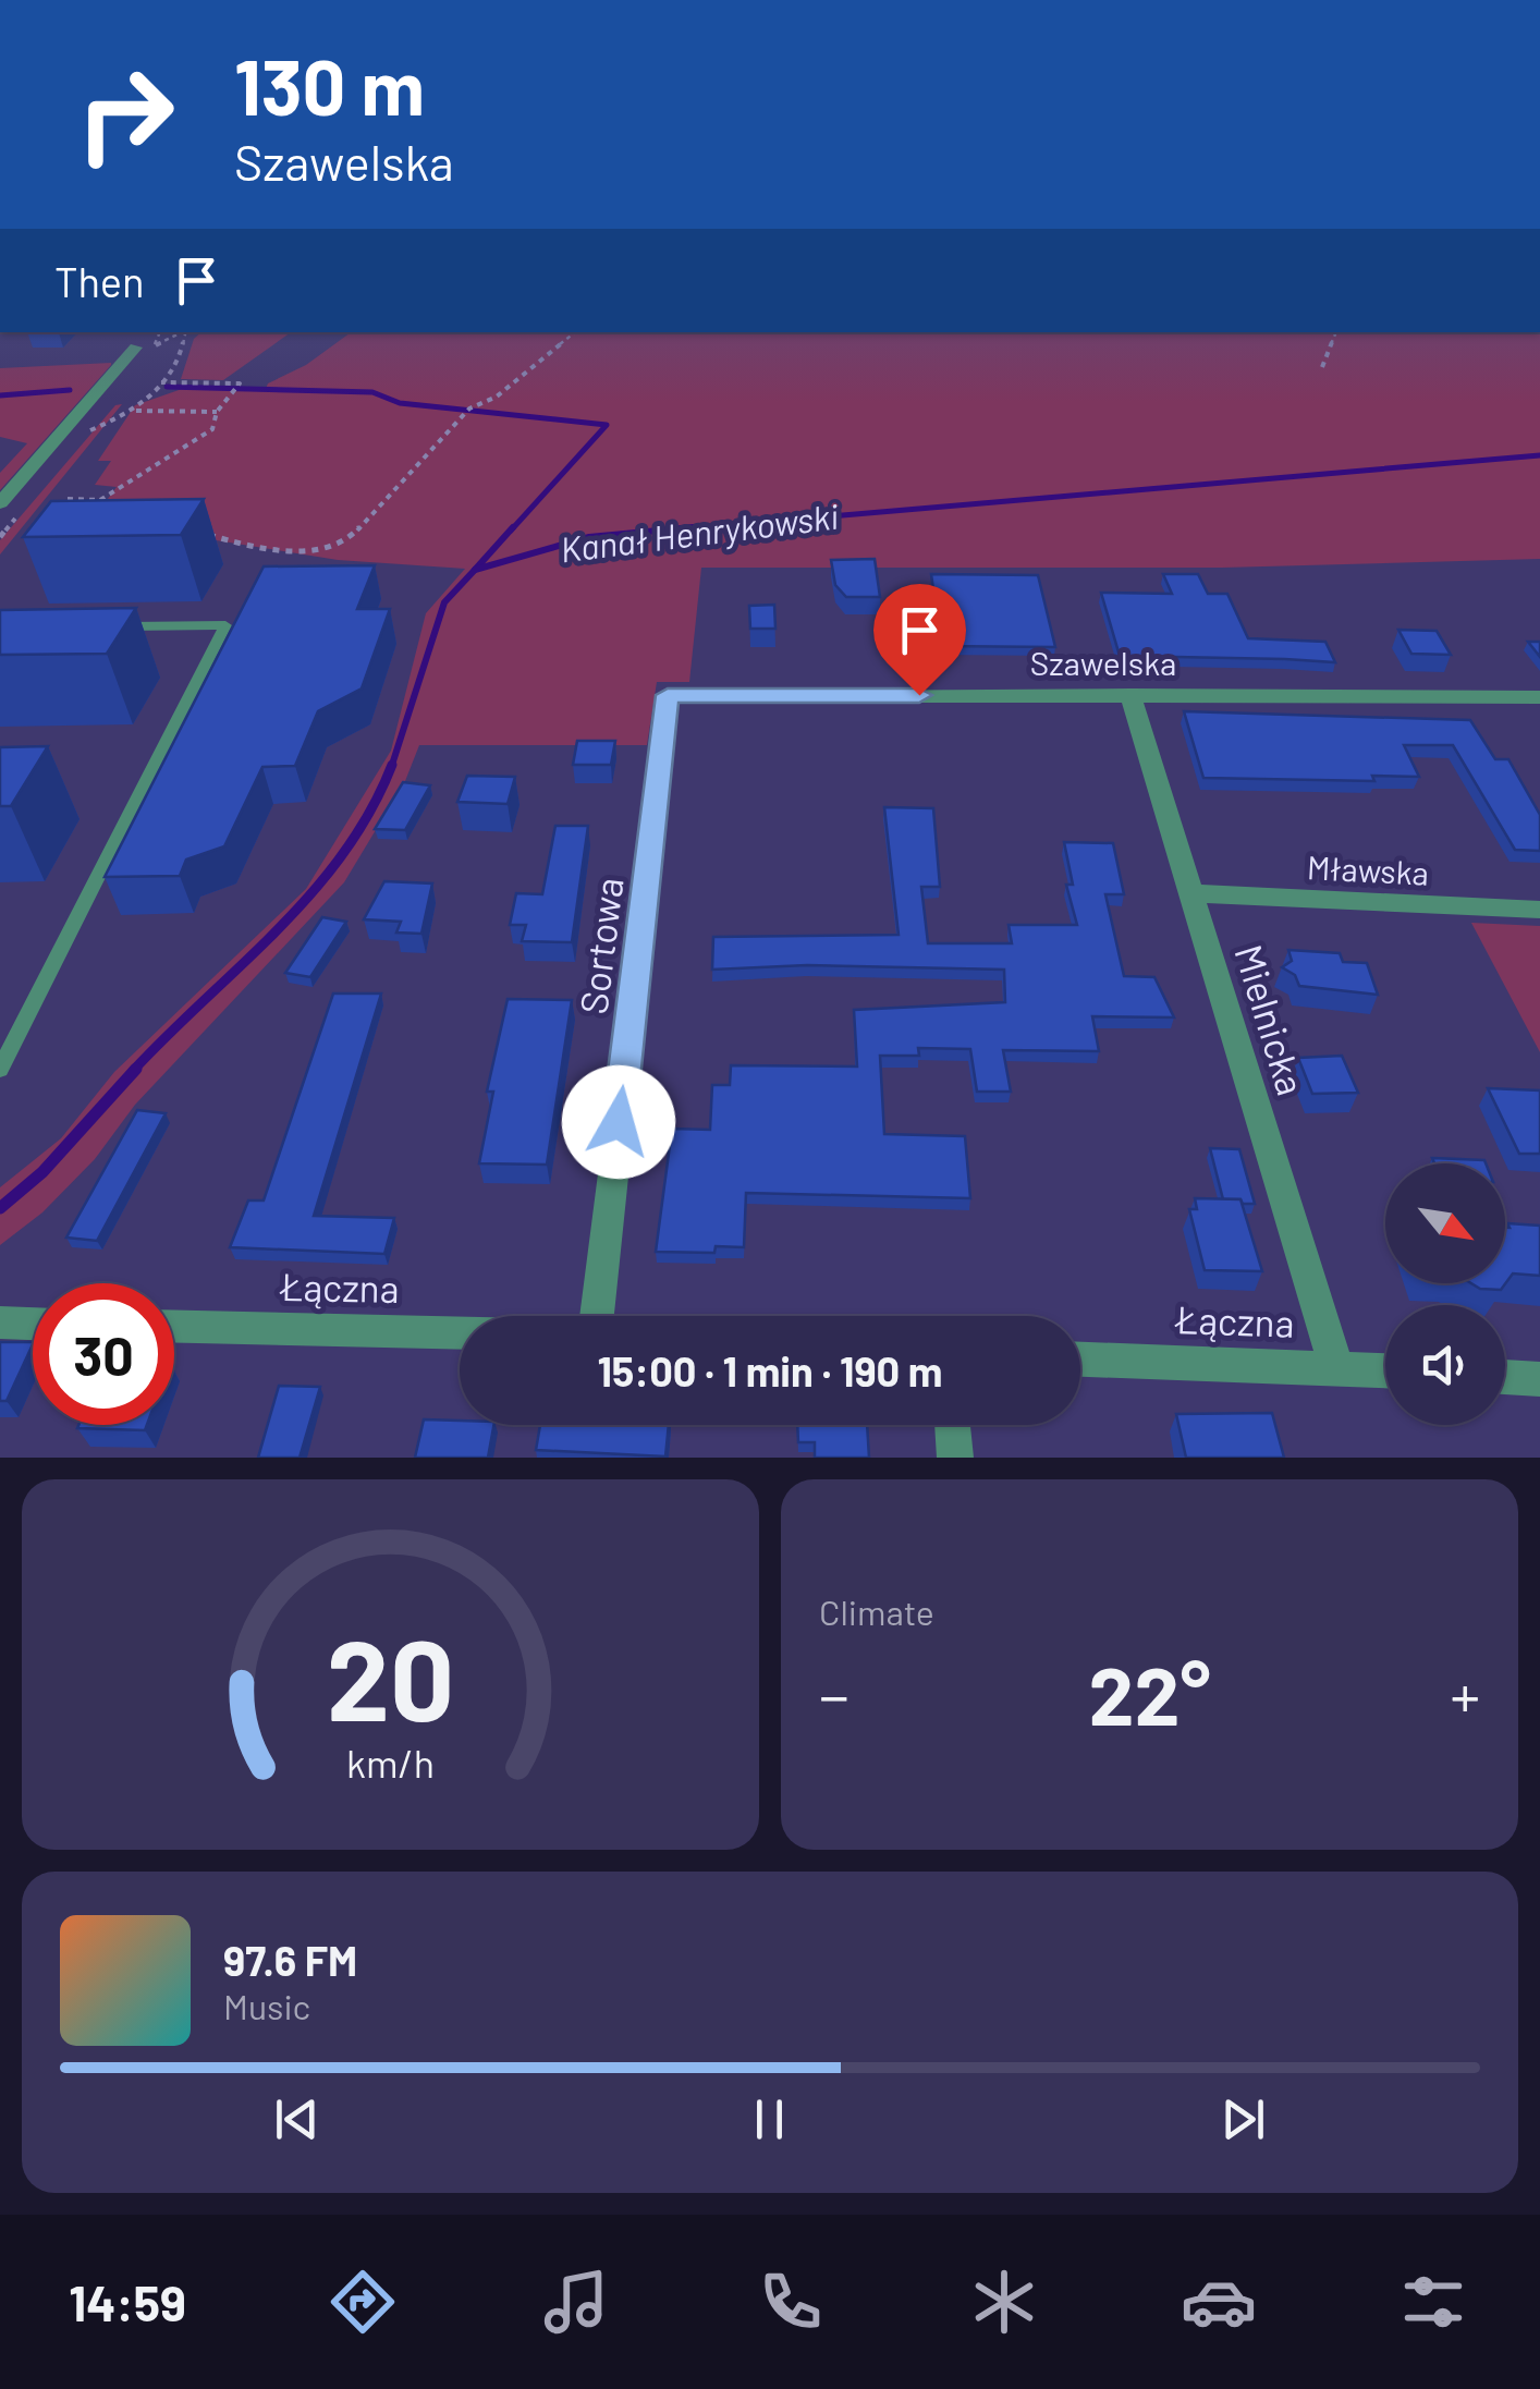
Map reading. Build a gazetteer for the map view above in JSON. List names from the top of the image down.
{
  "streets": {
    "street": [
      "Szawelska",
      "Mławska",
      "Sortowa",
      "Mielnicka",
      "Łączna"
    ]
  },
  "crossings": [
    ["Szawelska", "Sortowa"],
    ["Szawelska", "Mielnicka"],
    ["Mławska", "Mielnicka"],
    ["Mielnicka", "Łączna"]
  ],
  "water": ["Kanał Henrykowski"],
  "north": "bottom right",
  "page": {
    "turn": ["130 m", "Szawelska"],
    "then": "Then",
    "limit": "30",
    "trip": "15:00 · 1 min · 190 m",
    "tile": "Climate",
    "heat": ["−", "22°", "+"],
    "song": ["97.6 FM", "Music"],
    "tabs": "14:59",
    "gauge": ["20", "km/h"]
  }
}
